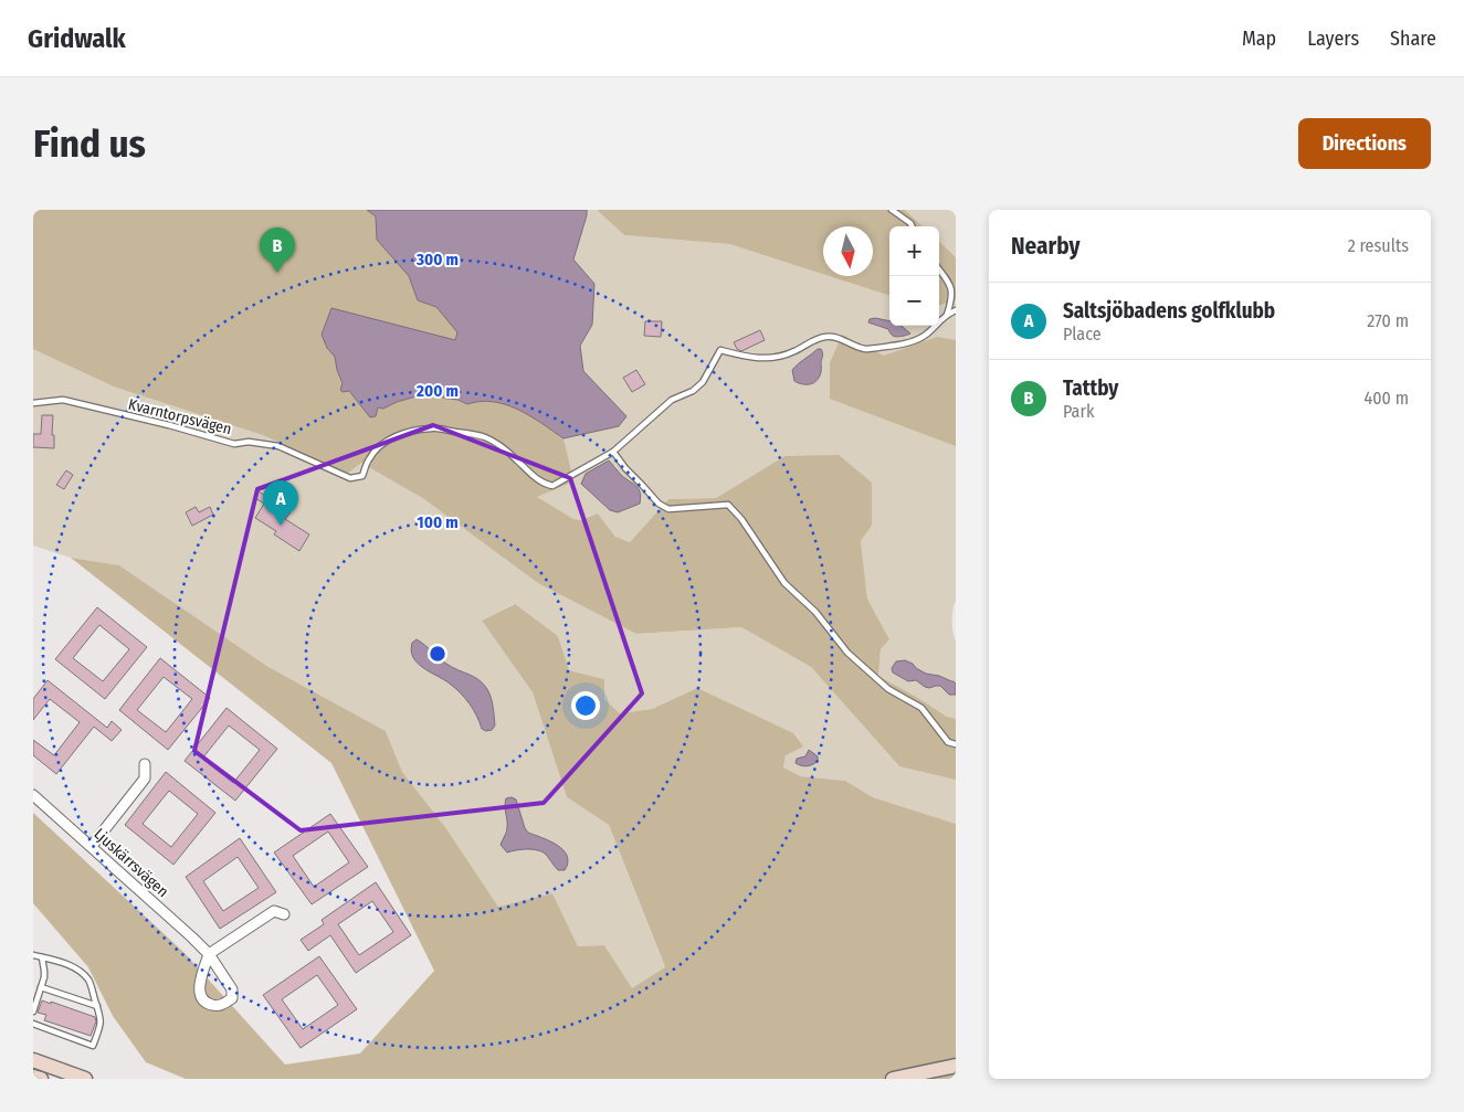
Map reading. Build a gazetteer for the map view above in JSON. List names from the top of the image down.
{
  "streets": {
    "street": ["Ljuskärrsvägen"],
    "lane": ["Kvarntorpsvägen"]
  },
  "north": "bottom",
  "page": {
    "header": "Gridwalk",
    "nav": ["Map", "Layers", "Share"],
    "buttons": "Directions",
    "title": "Find us",
    "heading": ["Nearby", "2 results"],
    "map_buttons": ["+", "−"],
    "pins": ["B", "A"],
    "list": [
      {
        "mark": "A",
        "name": "Saltsjöbadens golfklubb",
        "note": "Place",
        "value": "270 m"
      },
      {
        "mark": "B",
        "name": "Tattby",
        "note": "Park",
        "value": "400 m"
      }
    ]
  },
  "rings": ["300 m", "200 m", "100 m"]
}
